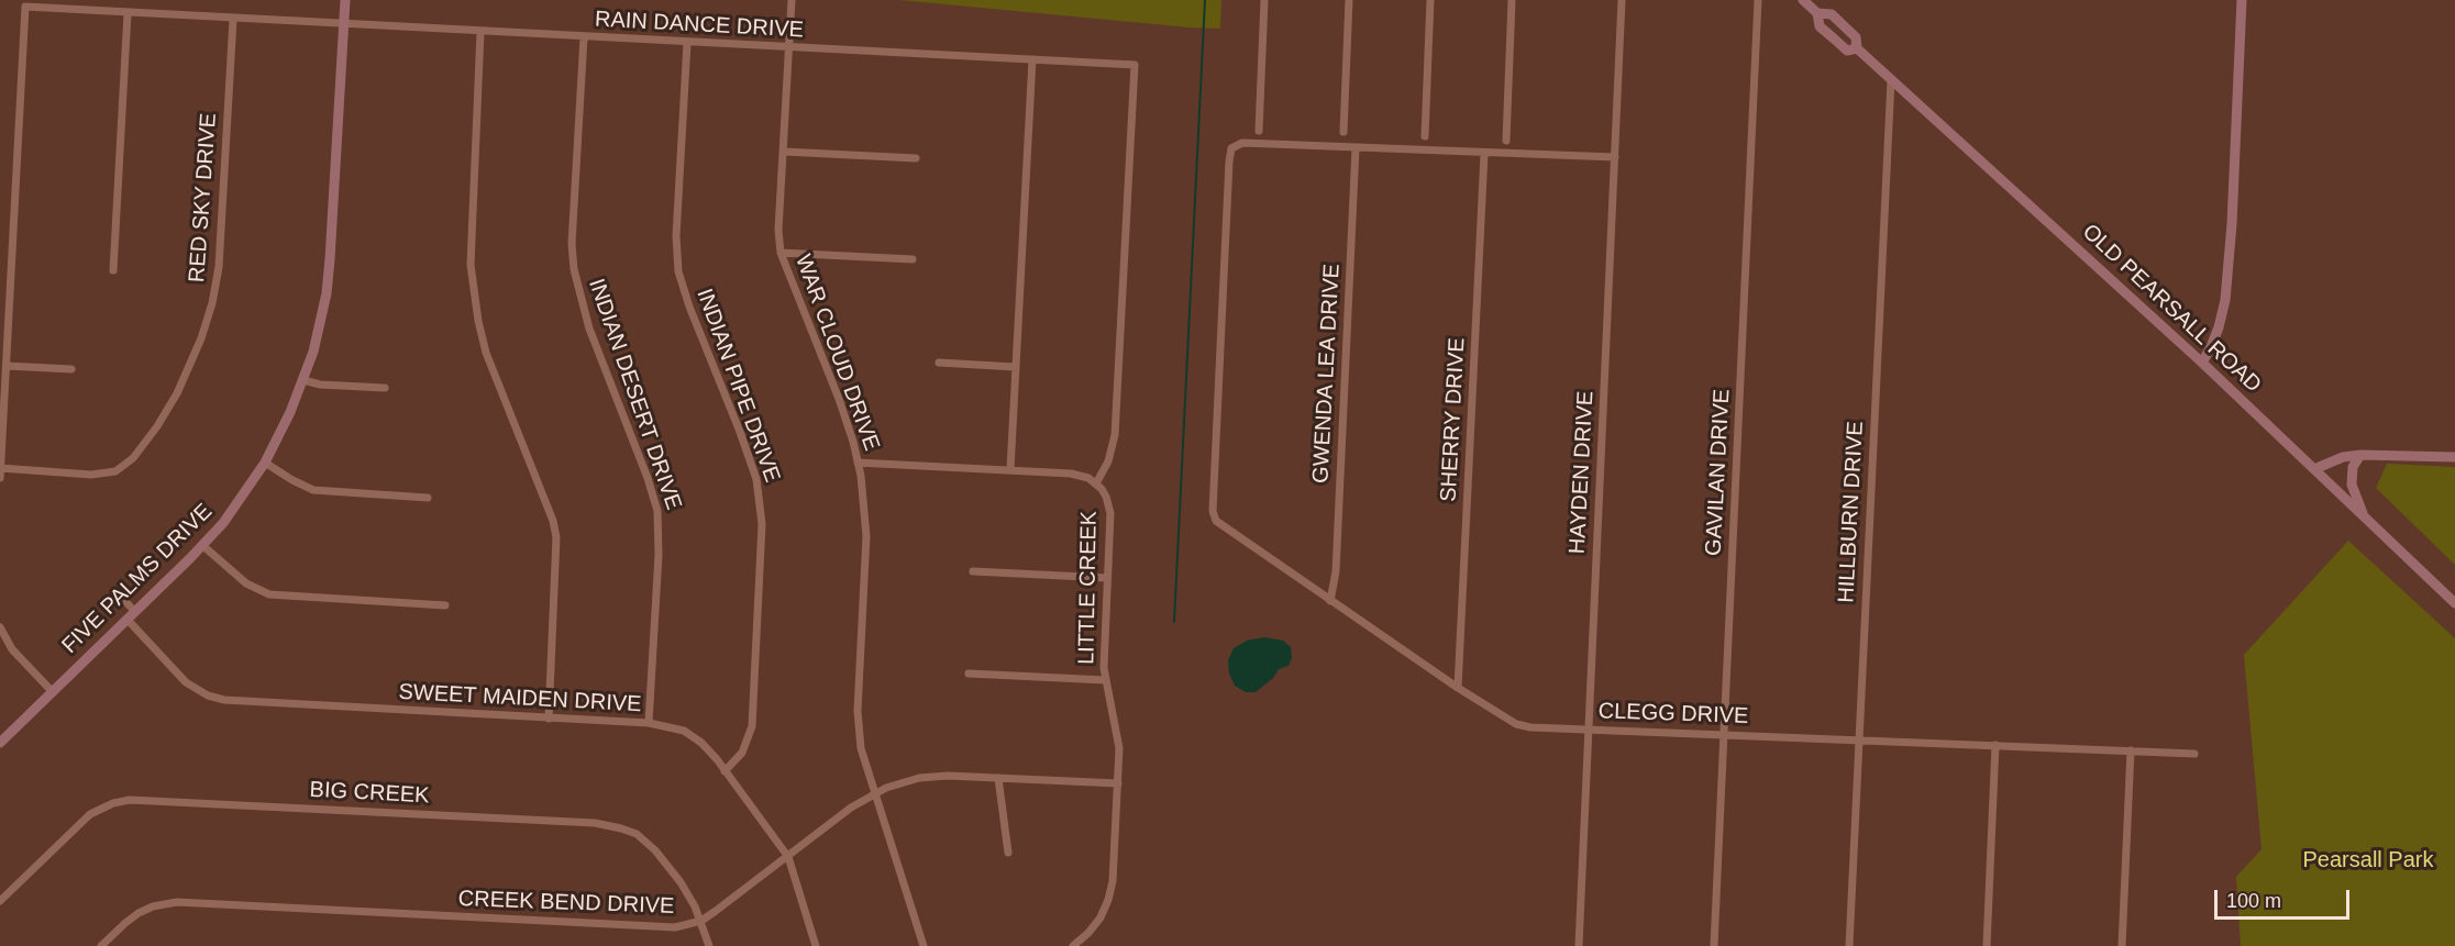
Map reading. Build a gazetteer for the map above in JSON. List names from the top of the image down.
{
  "streets": {
    "main road": ["OLD PEARSALL ROAD", "FIVE PALMS DRIVE"],
    "street": [
      "RAIN DANCE DRIVE",
      "RED SKY DRIVE",
      "WAR CLOUD DRIVE",
      "GWENDA LEA DRIVE",
      "INDIAN PIPE DRIVE",
      "INDIAN DESERT DRIVE",
      "SHERRY DRIVE",
      "HAYDEN DRIVE",
      "GAVILAN DRIVE",
      "HILLBURN DRIVE",
      "LITTLE CREEK",
      "SWEET MAIDEN DRIVE",
      "CLEGG DRIVE",
      "BIG CREEK",
      "CREEK BEND DRIVE"
    ]
  },
  "crossings": [
    ["RAIN DANCE DRIVE", "RED SKY DRIVE"],
    ["RAIN DANCE DRIVE", "WAR CLOUD DRIVE"],
    ["RAIN DANCE DRIVE", "INDIAN PIPE DRIVE"],
    ["RAIN DANCE DRIVE", "INDIAN DESERT DRIVE"],
    ["RAIN DANCE DRIVE", "FIVE PALMS DRIVE"],
    ["RAIN DANCE DRIVE", "LITTLE CREEK"],
    ["OLD PEARSALL ROAD", "HILLBURN DRIVE"],
    ["WAR CLOUD DRIVE", "CREEK BEND DRIVE"],
    ["GWENDA LEA DRIVE", "CLEGG DRIVE"],
    ["INDIAN PIPE DRIVE", "SWEET MAIDEN DRIVE"],
    ["INDIAN DESERT DRIVE", "SWEET MAIDEN DRIVE"],
    ["SHERRY DRIVE", "CLEGG DRIVE"],
    ["HAYDEN DRIVE", "CLEGG DRIVE"],
    ["GAVILAN DRIVE", "CLEGG DRIVE"],
    ["HILLBURN DRIVE", "CLEGG DRIVE"],
    ["FIVE PALMS DRIVE", "SWEET MAIDEN DRIVE"],
    ["LITTLE CREEK", "CREEK BEND DRIVE"],
    ["SWEET MAIDEN DRIVE", "CREEK BEND DRIVE"],
    ["BIG CREEK", "CREEK BEND DRIVE"]
  ],
  "parks": ["Pearsall Park"],
  "scale_bar": "100 m"
}
